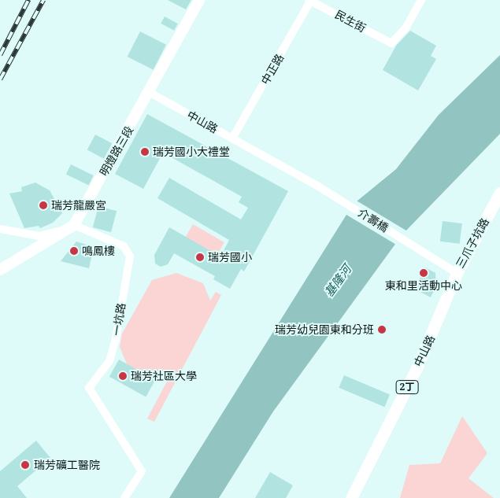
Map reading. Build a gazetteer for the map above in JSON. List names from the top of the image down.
{
  "streets": {
    "main road": ["中山路", "三爪子坑路", "2丁"],
    "street": [
      "民生街",
      "中正路",
      "明燈路三段",
      "介壽橋",
      "一坑路"
    ]
  },
  "crossings": [
    ["民生街", "中正路"],
    ["中正路", "中山路"],
    ["中山路", "明燈路三段"],
    ["中山路", "介壽橋"],
    ["中山路", "三爪子坑路"],
    ["明燈路三段", "一坑路"],
    ["介壽橋", "三爪子坑路"]
  ],
  "water": ["基隆河"],
  "places": [
    "瑞芳國小大禮堂",
    "瑞芳龍嚴宮",
    "鳴鳳樓",
    "瑞芳國小",
    "東和里活動中心",
    "瑞芳幼兒園東和分班",
    "瑞芳社區大學",
    "瑞芳礦工醫院"
  ]
}
